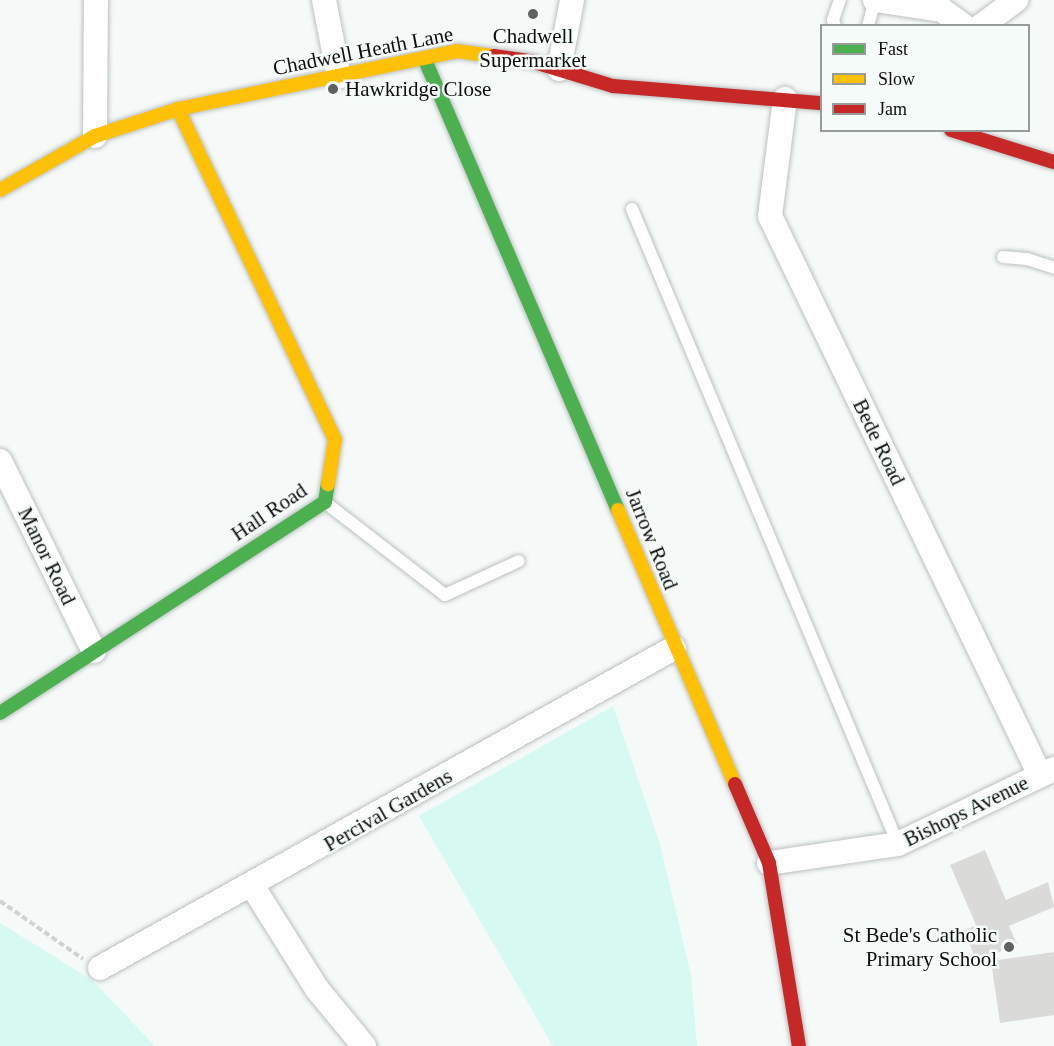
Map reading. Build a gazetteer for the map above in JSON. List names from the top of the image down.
{
  "streets": {
    "street": [
      "Chadwell Heath Lane",
      "Bede Road",
      "Hall Road",
      "Jarrow Road",
      "Manor Road",
      "Percival Gardens",
      "Bishops Avenue"
    ]
  },
  "crossings": [
    ["Chadwell Heath Lane", "Bede Road"],
    ["Chadwell Heath Lane", "Hall Road"],
    ["Chadwell Heath Lane", "Jarrow Road"],
    ["Bede Road", "Bishops Avenue"],
    ["Hall Road", "Manor Road"],
    ["Jarrow Road", "Percival Gardens"],
    ["Jarrow Road", "Bishops Avenue"]
  ],
  "places": ["Chadwell Supermarket", "Hawkridge Close", "St Bede's Catholic Primary School"],
  "legend": ["Fast", "Slow", "Jam"]
}
